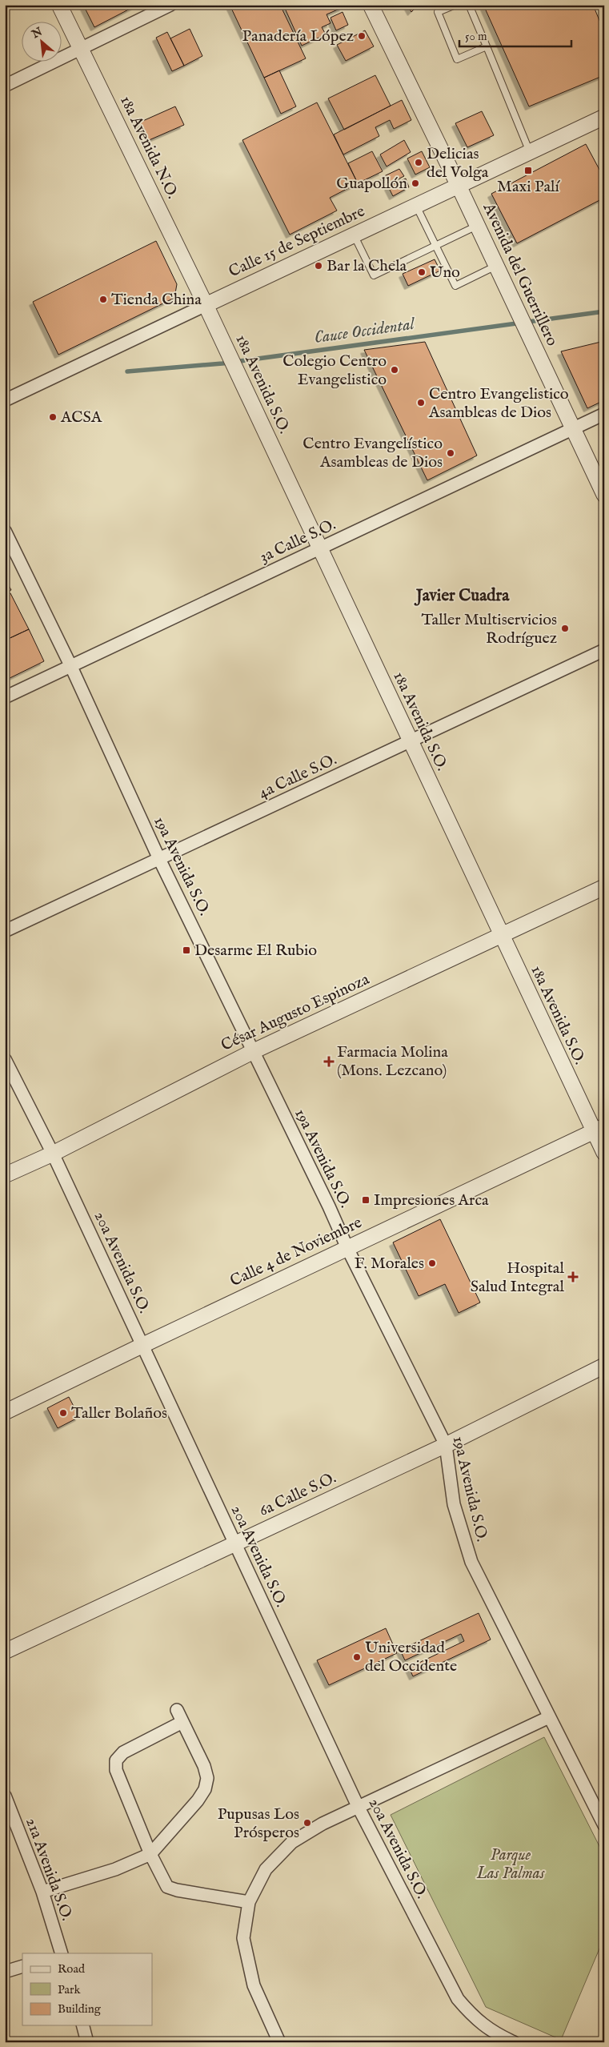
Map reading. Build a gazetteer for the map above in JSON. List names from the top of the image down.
{
  "streets": {
    "street": [
      "18a Avenida N.O.",
      "Calle 15 de Septiembre",
      "Avenida del Guerrillero",
      "18a Avenida S.O.",
      "3a Calle S.O.",
      "4a Calle S.O.",
      "19a Avenida S.O.",
      "César Augusto Espinoza",
      "Calle 4 de Noviembre",
      "20a Avenida S.O.",
      "6a Calle S.O.",
      "21a Avenida S.O."
    ]
  },
  "crossings": [
    ["18a Avenida N.O.", "Calle 15 de Septiembre"],
    ["18a Avenida N.O.", "18a Avenida S.O."],
    ["Calle 15 de Septiembre", "Avenida del Guerrillero"],
    ["Calle 15 de Septiembre", "18a Avenida S.O."],
    ["Avenida del Guerrillero", "3a Calle S.O."],
    ["18a Avenida S.O.", "3a Calle S.O."],
    ["18a Avenida S.O.", "4a Calle S.O."],
    ["18a Avenida S.O.", "César Augusto Espinoza"],
    ["18a Avenida S.O.", "Calle 4 de Noviembre"],
    ["3a Calle S.O.", "19a Avenida S.O."],
    ["4a Calle S.O.", "19a Avenida S.O."],
    ["19a Avenida S.O.", "César Augusto Espinoza"],
    ["19a Avenida S.O.", "Calle 4 de Noviembre"],
    ["19a Avenida S.O.", "6a Calle S.O."],
    ["César Augusto Espinoza", "20a Avenida S.O."],
    ["Calle 4 de Noviembre", "20a Avenida S.O."],
    ["20a Avenida S.O.", "6a Calle S.O."]
  ],
  "districts": ["Javier Cuadra"],
  "water": ["Cauce Occidental"],
  "parks": ["Parque Las Palmas"],
  "places": {
    "other": [
      "Panadería López",
      "Delicias del Volga",
      "Guapollón",
      "Bar la Chela",
      "Uno",
      "Tienda China",
      "Colegio Centro Evangelistico",
      "Centro Evangelistico Asambleas de Dios",
      "ACSA",
      "Centro Evangelístico Asambleas de Dios",
      "Taller Multiservicios Rodríguez",
      "F. Morales",
      "Taller Bolaños",
      "Universidad del Occidente",
      "Pupusas Los Prósperos"
    ],
    "transit": ["Maxi Palí", "Desarme El Rubio", "Impresiones Arca"],
    "health": ["Farmacia Molina (Mons. Lezcano)", "Hospital Salud Integral"]
  },
  "legend": ["Road", "Park", "Building"],
  "scale_bar": "50 m",
  "north": "top left"
}
